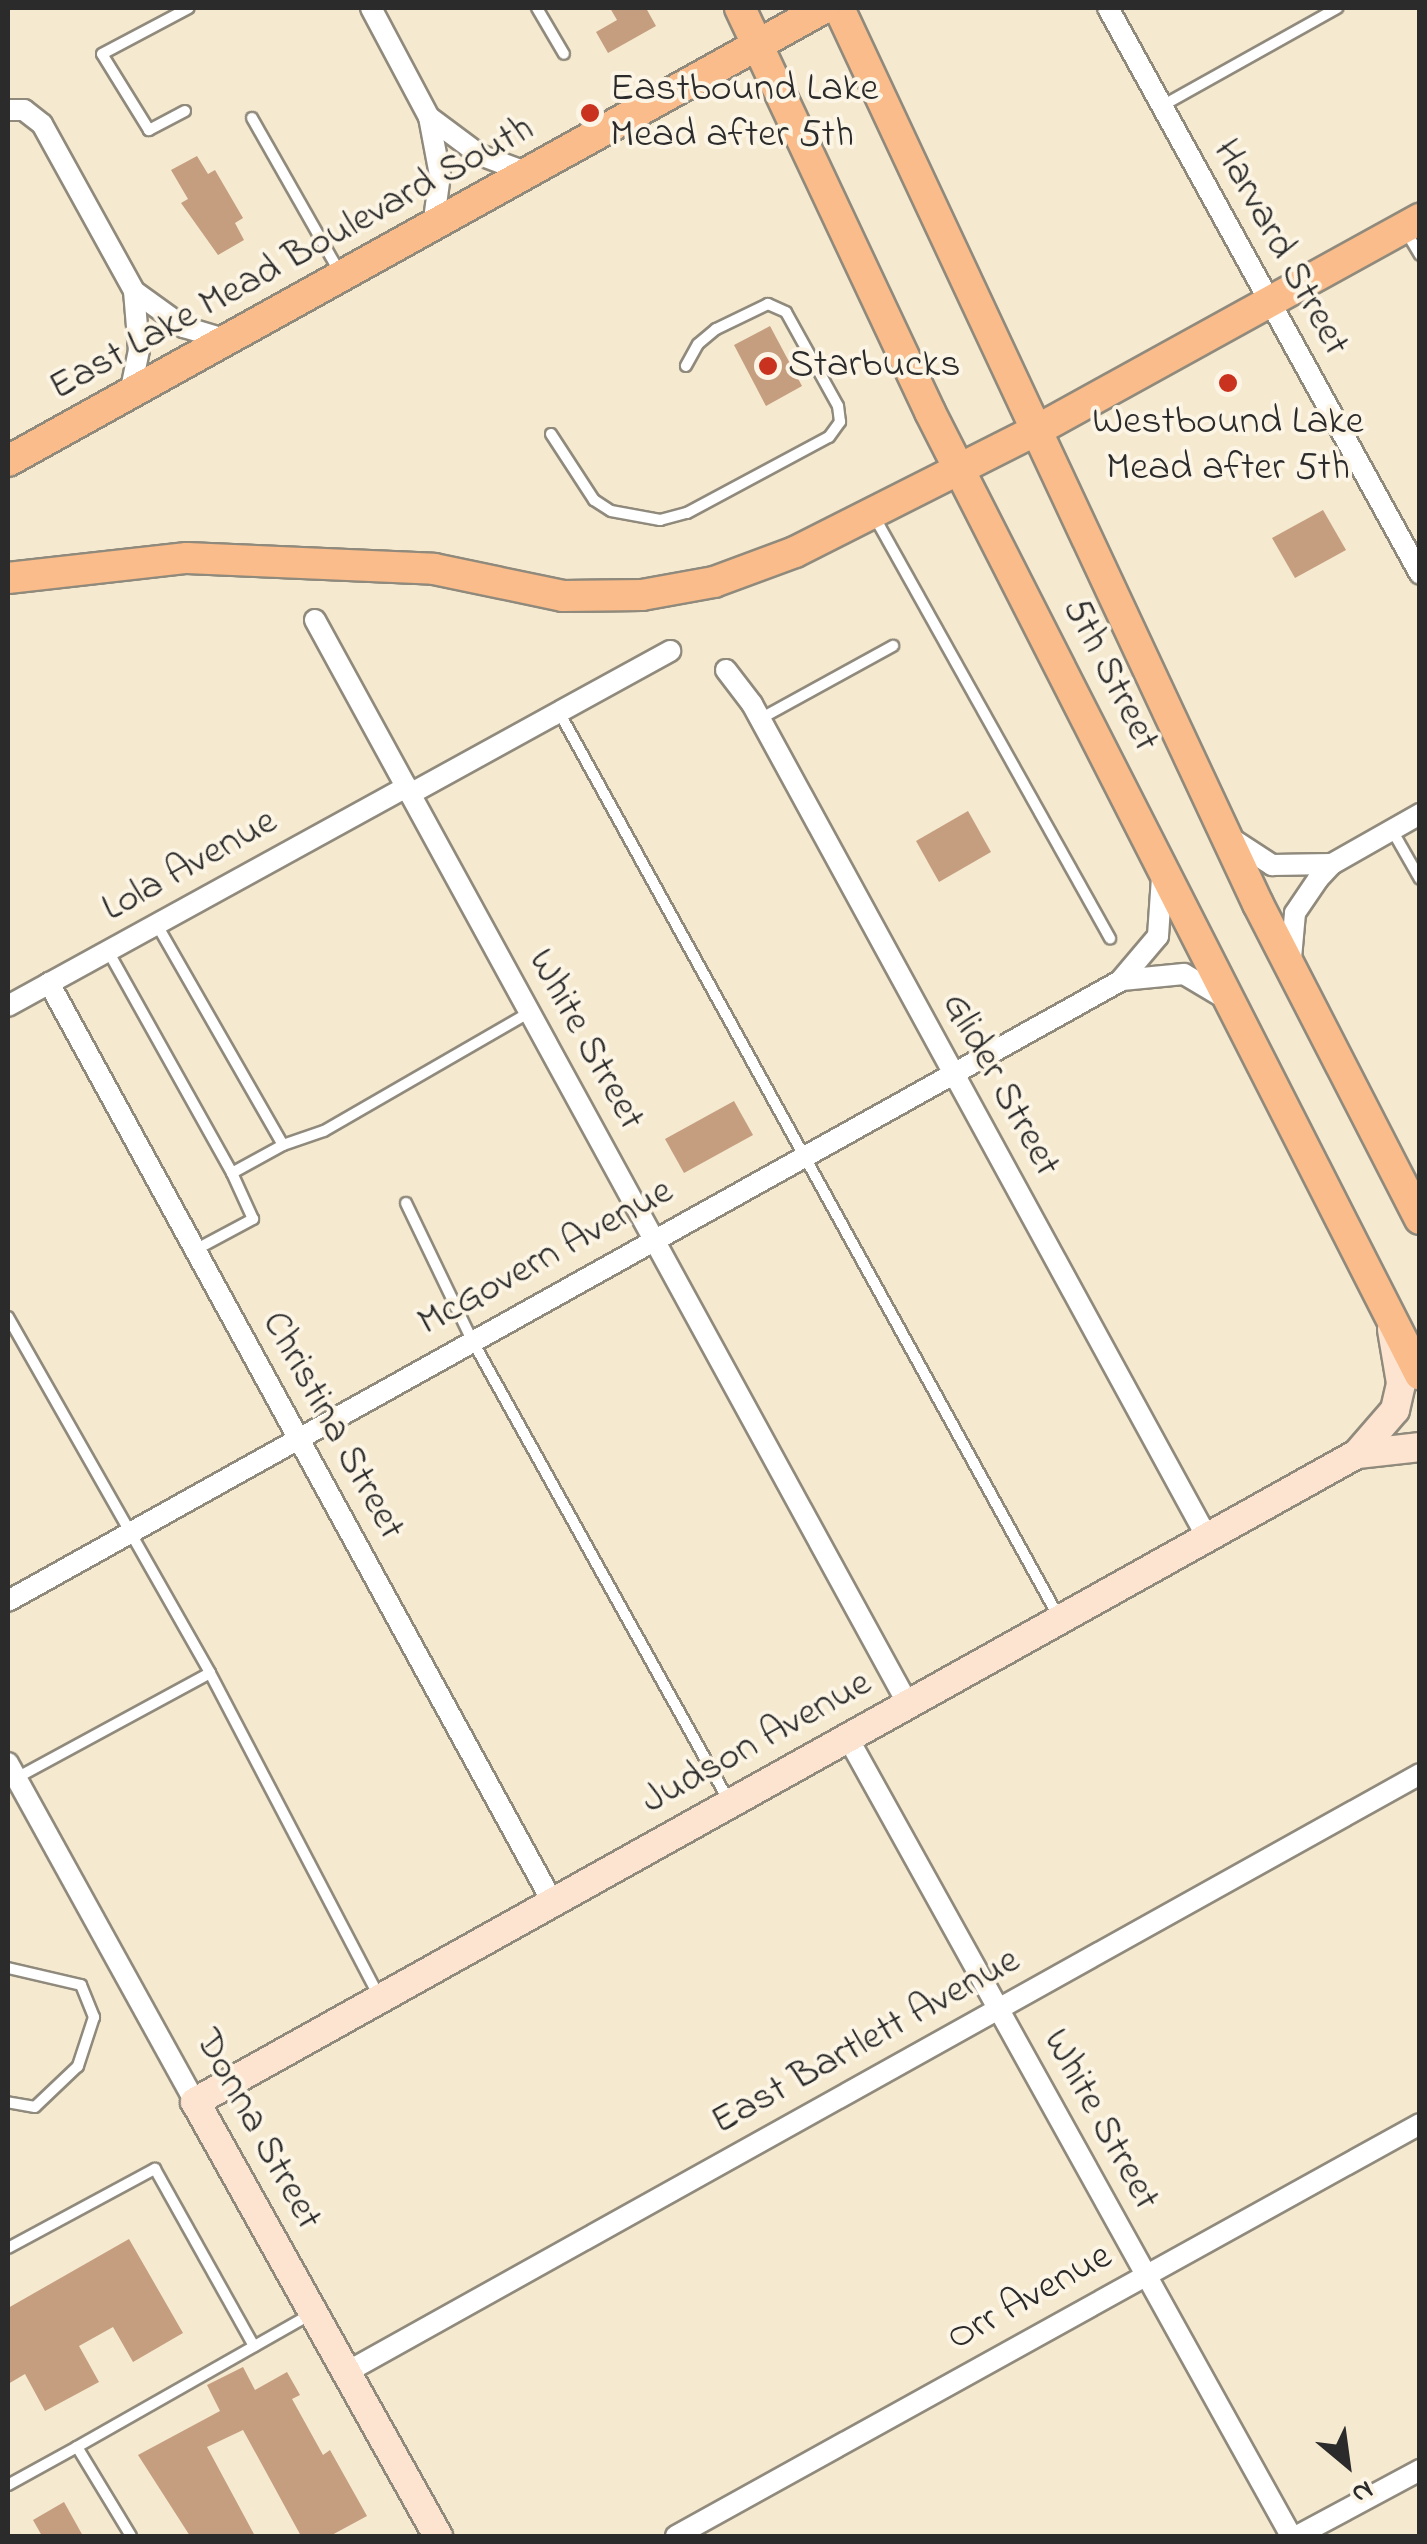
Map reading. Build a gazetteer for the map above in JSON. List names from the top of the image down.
{
  "streets": {
    "main road": ["East Lake Mead Boulevard South", "5th Street"],
    "street": [
      "Harvard Street",
      "Lola Avenue",
      "White Street",
      "Glider Street",
      "McGovern Avenue",
      "Christina Street",
      "Judson Avenue",
      "East Bartlett Avenue",
      "Donna Street",
      "Orr Avenue"
    ]
  },
  "crossings": [
    ["East Lake Mead Boulevard South", "5th Street"],
    ["5th Street", "McGovern Avenue"],
    ["5th Street", "Judson Avenue"],
    ["Lola Avenue", "White Street"],
    ["Lola Avenue", "Christina Street"],
    ["White Street", "McGovern Avenue"],
    ["White Street", "Judson Avenue"],
    ["White Street", "East Bartlett Avenue"],
    ["White Street", "Orr Avenue"],
    ["Glider Street", "McGovern Avenue"],
    ["Glider Street", "Judson Avenue"],
    ["McGovern Avenue", "Christina Street"],
    ["Christina Street", "Judson Avenue"],
    ["Judson Avenue", "Donna Street"],
    ["East Bartlett Avenue", "Donna Street"]
  ],
  "places": ["Eastbound Lake Mead after 5th", "Starbucks", "Westbound Lake Mead after 5th"],
  "north": "bottom right"
}
